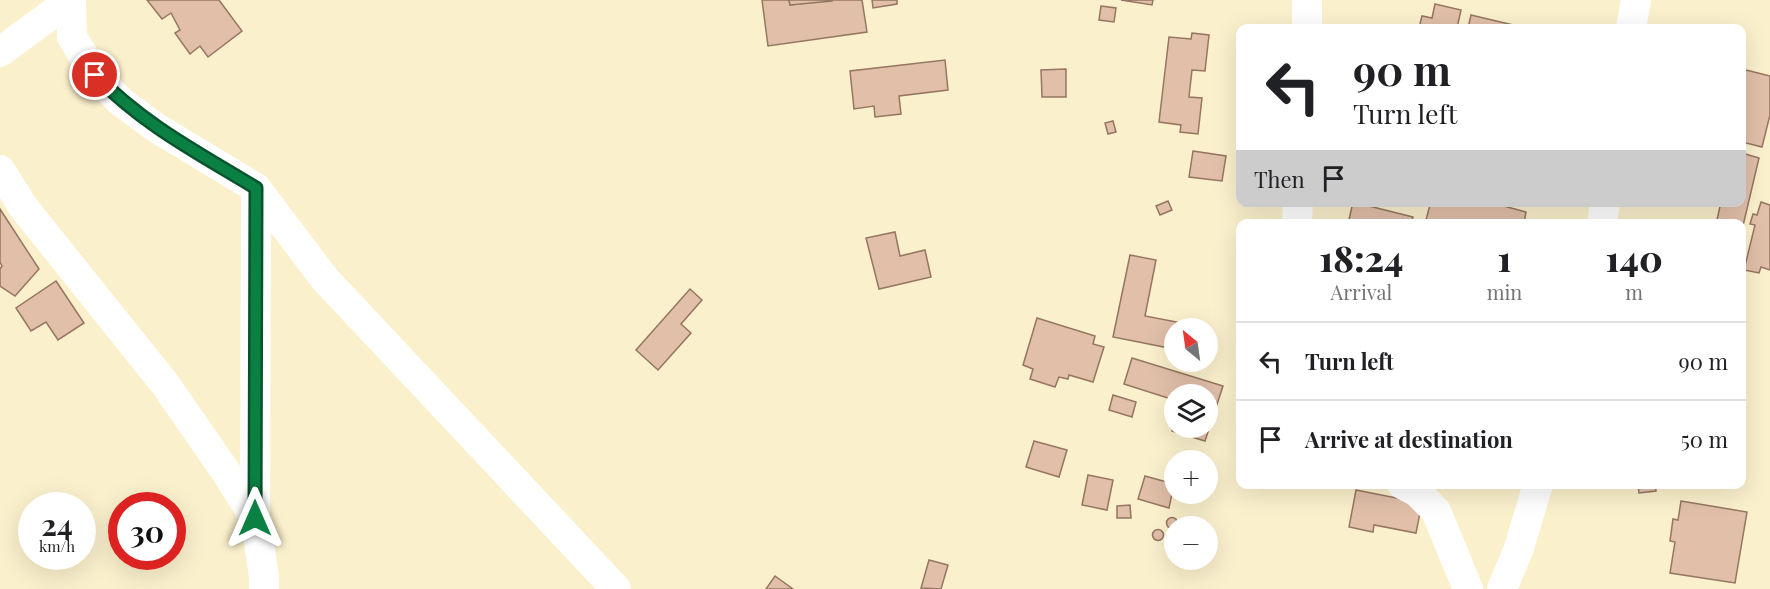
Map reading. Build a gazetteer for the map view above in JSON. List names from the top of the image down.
{
  "north": "top left",
  "page": {
    "turn": ["90 m", "Turn left"],
    "then": "Then",
    "eta": [
      "18:24",
      "Arrival",
      "1",
      "min",
      "140",
      "m"
    ],
    "map_buttons": ["+", "−"],
    "list": [
      {
        "name": "Turn left",
        "value": "90 m"
      },
      {
        "name": "Arrive at destination",
        "value": "50 m"
      }
    ],
    "speed": "24 km/h",
    "limit": "30"
  }
}
